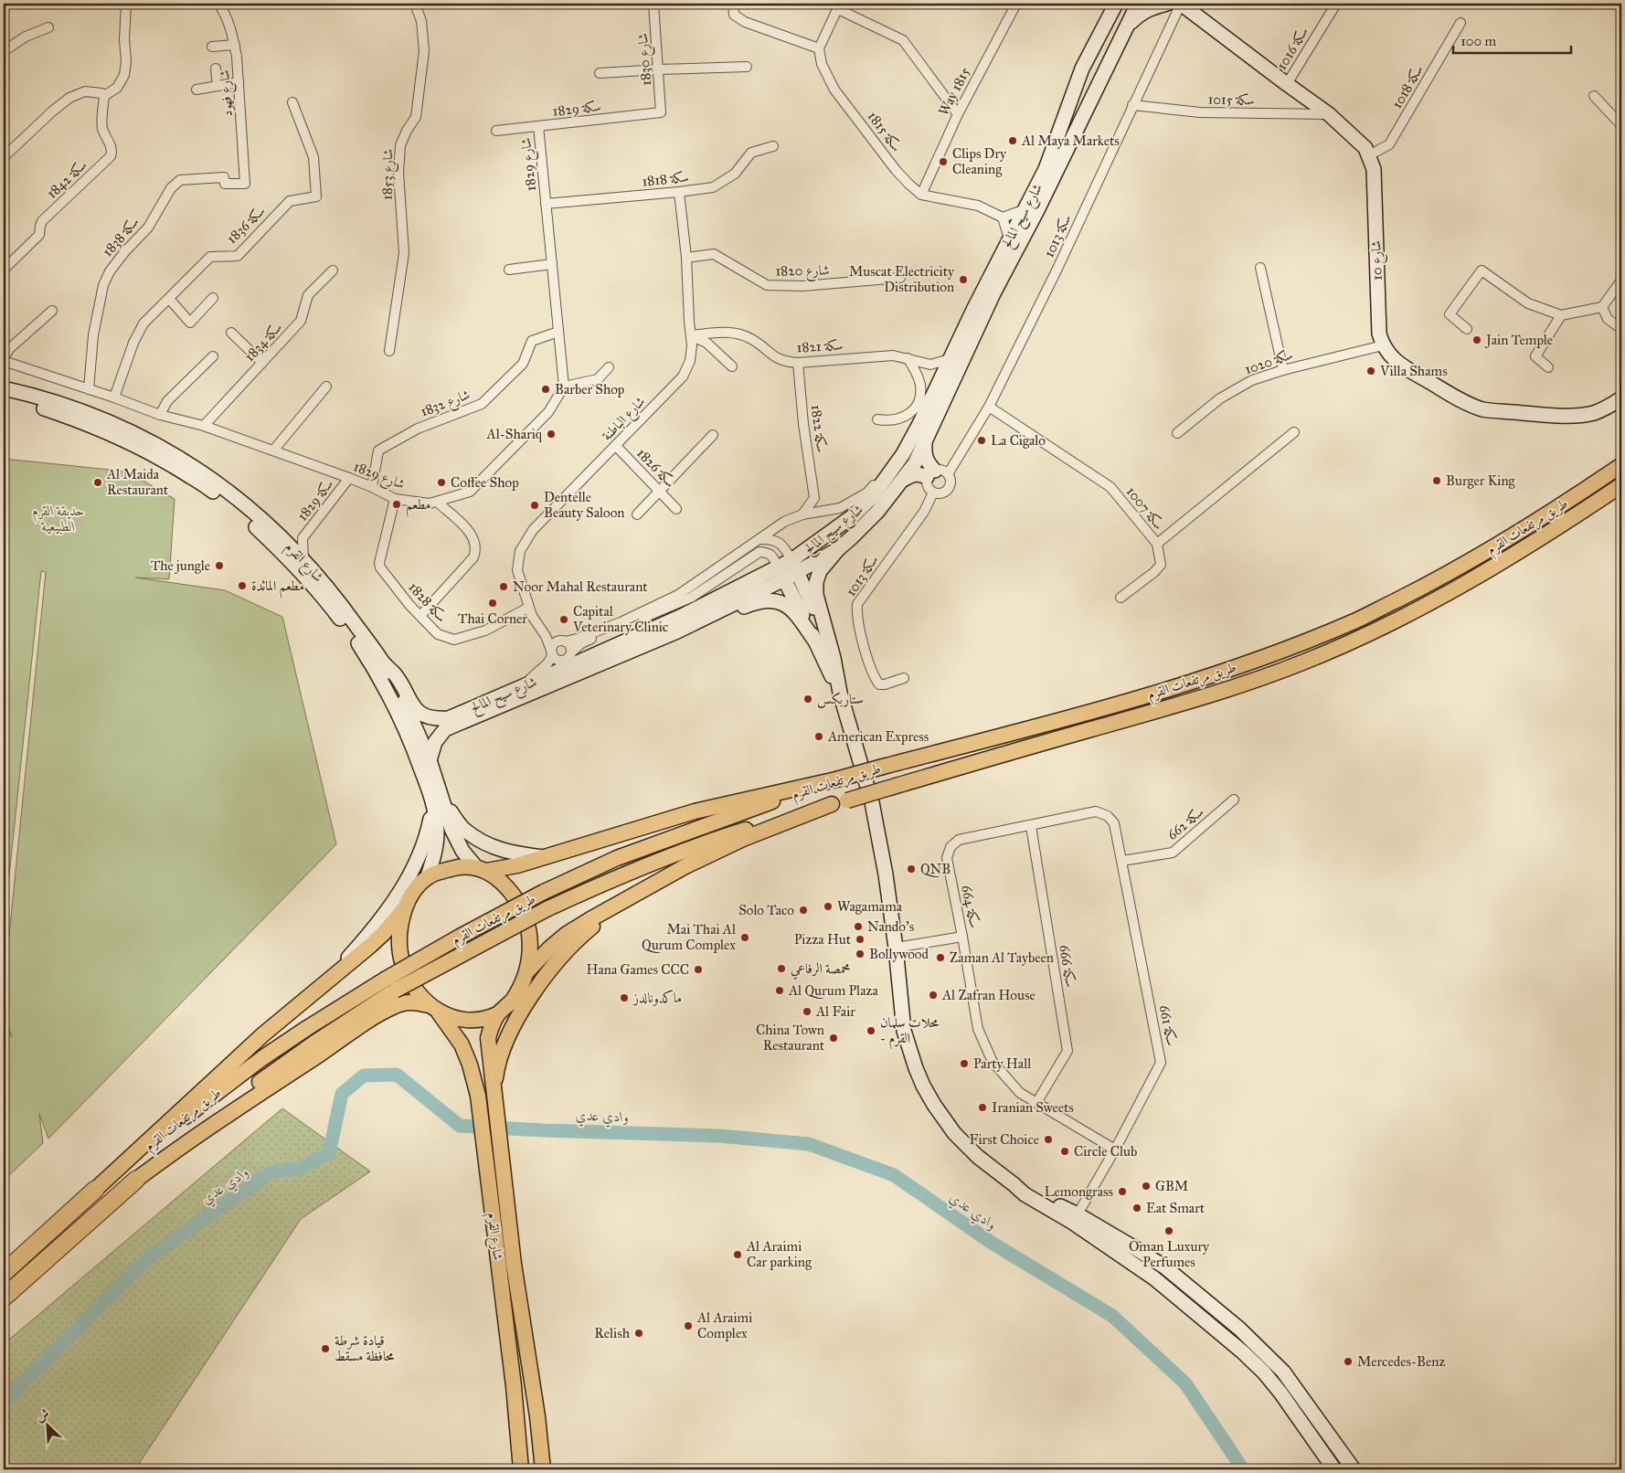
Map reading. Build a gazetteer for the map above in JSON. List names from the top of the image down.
{
  "streets": {
    "main road": ["طريق مرتفعات القرم", "شارع القرم"],
    "street": [
      "سكة 1016",
      "1830 شارع",
      "سكة 1018",
      "Way 1815",
      "شارع فهود",
      "سكة 1015",
      "سكة 1829",
      "سكة 1815",
      "1829 شارع",
      "شارع 1853",
      "سكة 1842",
      "سكة 1818",
      "شارع سيح المالح",
      "سكة 1836",
      "سكة 1013",
      "1838 سكة",
      "شارع 10",
      "1820 شارع",
      "سكة 1834",
      "سكة 1821",
      "سكة 1020",
      "1832 شارع",
      "شارع الباطنة",
      "سكة 1822",
      "سكة 1826",
      "سكة 1007",
      "سكة 1828",
      "سكة 662",
      "سكة 664",
      "سكة 666",
      "سكة 661"
    ]
  },
  "crossings": [
    ["سكة 1016", "شارع 10"],
    ["1830 شارع", "سكة 1829"],
    ["سكة 1018", "شارع 10"],
    ["Way 1815", "سكة 1815"],
    ["شارع فهود", "1838 سكة"],
    ["سكة 1015", "سكة 1013"],
    ["سكة 1015", "شارع 10"],
    ["سكة 1829", "1829 شارع"],
    ["سكة 1829", "شارع القرم"],
    ["1829 شارع", "سكة 1818"],
    ["1829 شارع", "سكة 1836"],
    ["1829 شارع", "1838 سكة"],
    ["1829 شارع", "سكة 1834"],
    ["1829 شارع", "1832 شارع"],
    ["1829 شارع", "سكة 1828"],
    ["سكة 1818", "شارع الباطنة"],
    ["شارع سيح المالح", "شارع القرم"],
    ["سكة 1013", "شارع 10"],
    ["سكة 1013", "سكة 1007"],
    ["شارع 10", "سكة 1020"],
    ["1820 شارع", "شارع الباطنة"],
    ["سكة 1821", "شارع الباطنة"],
    ["سكة 1821", "سكة 1822"],
    ["شارع الباطنة", "سكة 1826"],
    ["شارع الباطنة", "سكة 1828"],
    ["سكة 662", "سكة 661"],
    ["سكة 664", "سكة 666"],
    ["سكة 664", "سكة 661"]
  ],
  "water": ["وادي عدي"],
  "parks": ["حديقة القرم الطبيعية"],
  "places": [
    "Al Maya Markets",
    "Clips Dry Cleaning",
    "Muscat Electricity Distribution",
    "Jain Temple",
    "Villa Shams",
    "Barber Shop",
    "Al-Shariq",
    "La Cigalo",
    "Burger King",
    "Al Maida Restaurant",
    "Coffee Shop",
    "مطعم",
    "Dentelle Beauty Saloon",
    "The jungle",
    "مطعم المائدة",
    "Noor Mahal Restaurant",
    "Thai Corner",
    "Capital Veterinary Clinic",
    "ستاربكس",
    "American Express",
    "QNB",
    "Wagamama",
    "Solo Taco",
    "Nando's",
    "Mai Thai Al Qurum Complex",
    "Pizza Hut",
    "Bollywood",
    "Zaman Al Taybeen",
    "محمصة الرفاعي",
    "Hana Games CCC",
    "Al Qurum Plaza",
    "Al Zafran House",
    "ماكدونالدز",
    "Al Fair",
    "محلات سلمان - القرم",
    "China Town Restaurant",
    "Party Hall",
    "Iranian Sweets",
    "First Choice",
    "Circle Club",
    "GBM",
    "Lemongrass",
    "Eat Smart",
    "Oman Luxury Perfumes",
    "Al Araimi Car parking",
    "Al Araimi Complex",
    "Relish",
    "قيادة شرطة محافظة مسقط",
    "Mercedes-Benz"
  ],
  "scale_bar": "100 m",
  "north": "top left"
}
